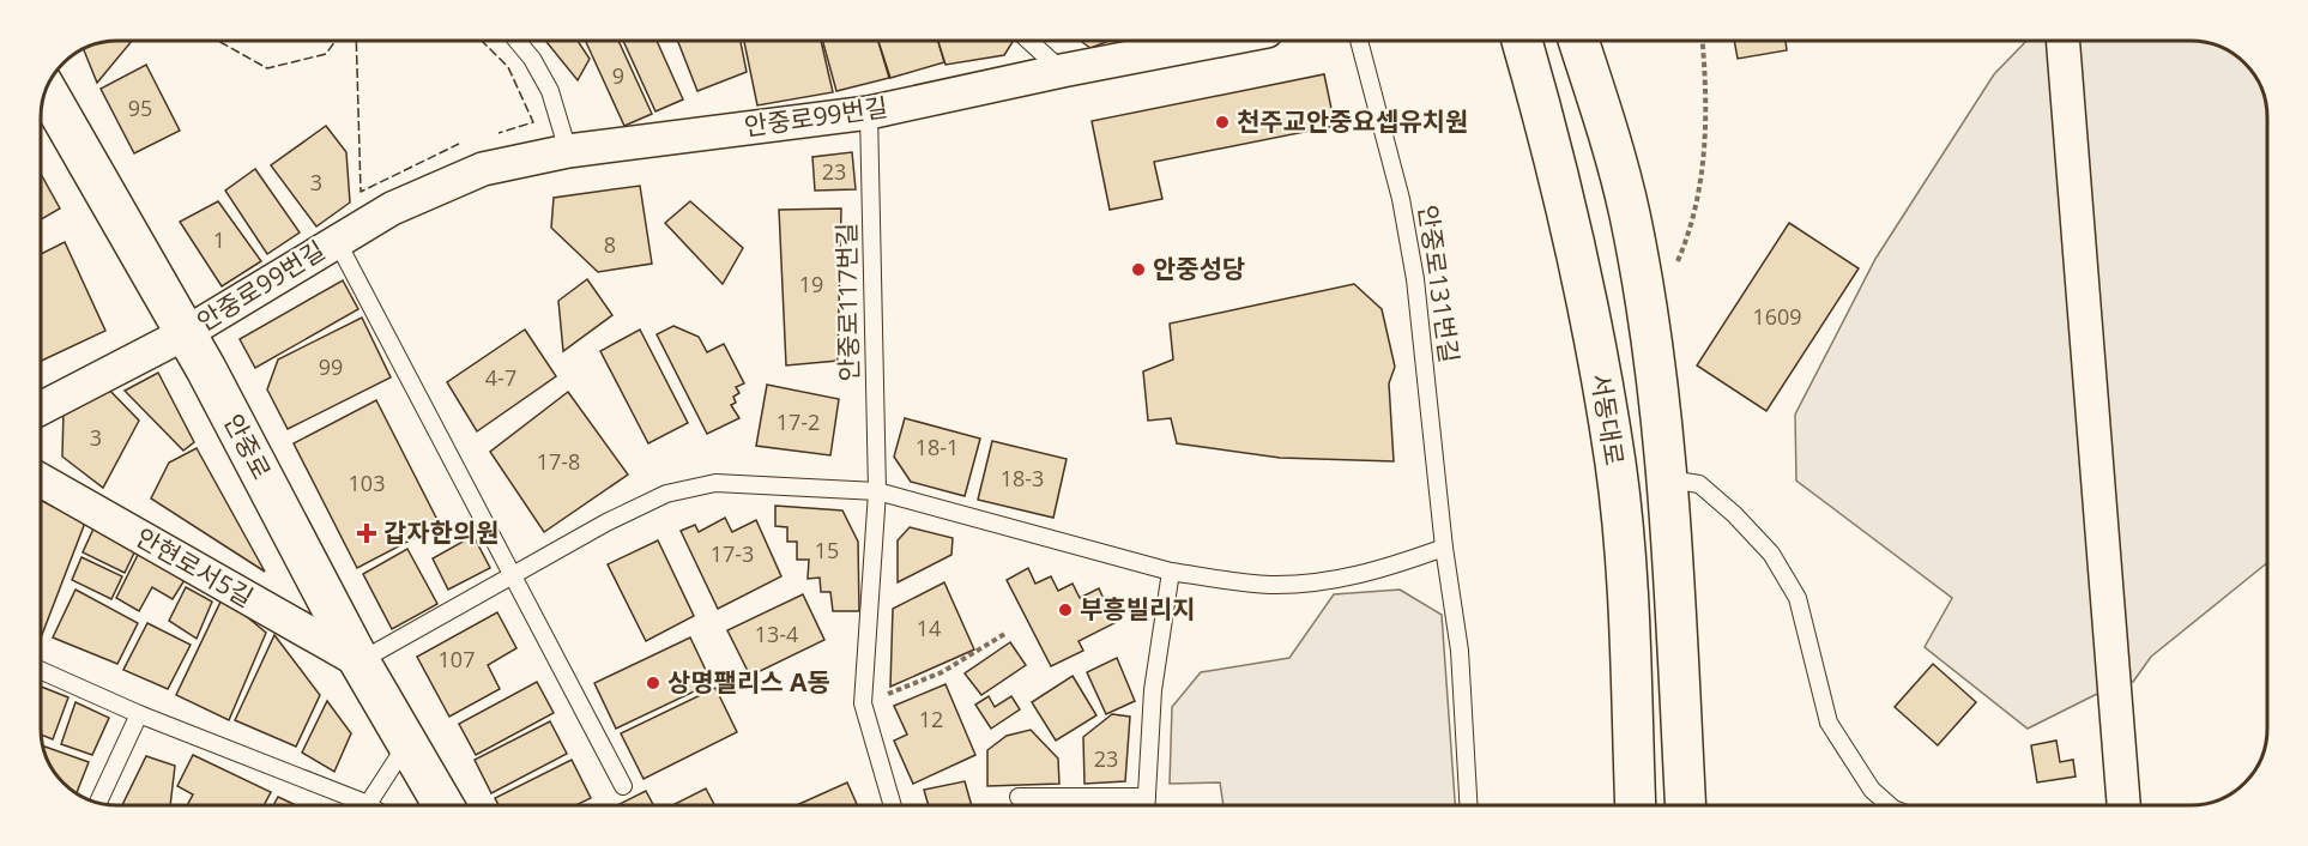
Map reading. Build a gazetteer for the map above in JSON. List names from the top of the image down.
{
  "streets": {
    "main road": ["서동대로", "안중로"],
    "street": ["안중로99번길", "안현로서5길"],
    "lane": ["안중로131번길", "안중로117번길"]
  },
  "crossings": [
    ["안중로99번길", "안중로117번길"],
    ["안중로99번길", "안중로"],
    ["안중로", "안현로서5길"]
  ],
  "places": {
    "other": [
      "천주교안중요셉유치원",
      "안중성당",
      "부흥빌리지",
      "상명팰리스 A동"
    ],
    "health": ["갑자한의원"]
  },
  "house_numbers": [
    "9",
    "95",
    "23",
    "3",
    "1",
    "8",
    "19",
    "1609",
    "99",
    "4-7",
    "17-2",
    "3",
    "18-1",
    "17-8",
    "18-3",
    "103",
    "15",
    "17-3",
    "14",
    "13-4",
    "107",
    "12",
    "23"
  ]
}
